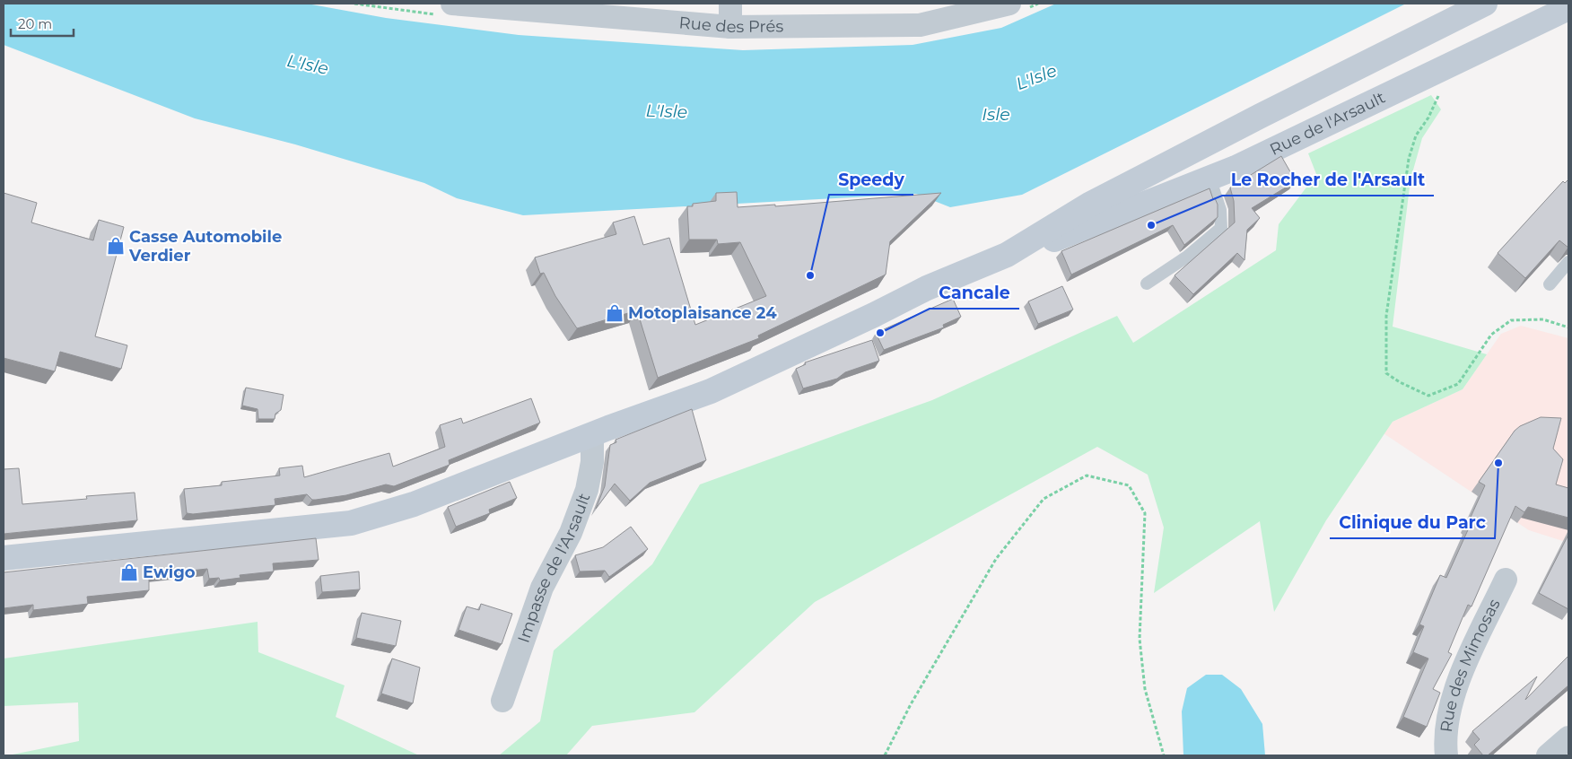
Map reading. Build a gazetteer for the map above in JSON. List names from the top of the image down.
{
  "streets": {
    "main road": ["Rue de l'Arsault"],
    "street": ["Rue des Prés", "Impasse de l'Arsault", "Rue des Mimosas"]
  },
  "water": ["L'Isle", "Isle"],
  "places": {
    "other": [
      "Le Rocher de l'Arsault",
      "Speedy",
      "Cancale",
      "Clinique du Parc"
    ],
    "shop": ["Casse Automobile Verdier", "Motoplaisance 24", "Ewigo"]
  },
  "scale_bar": "20 m"
}
